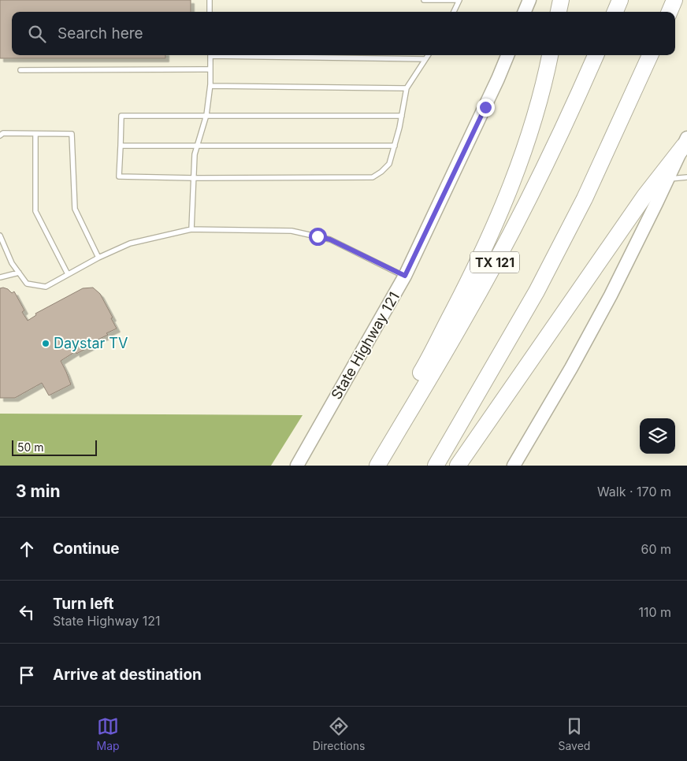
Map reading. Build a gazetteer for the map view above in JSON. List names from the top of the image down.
{
  "streets": {
    "highway": ["TX 121"],
    "main road": ["State Highway 121"]
  },
  "places": ["Daystar TV"],
  "scale_bar": "50 m",
  "page": {
    "search": "Search here",
    "scale": "50 m",
    "heading": ["3 min", "Walk · 170 m"],
    "list": [
      ["Continue", "60 m"],
      ["Turn left", "State Highway 121", "110 m"],
      "Arrive at destination"
    ],
    "nav": ["Map", "Directions", "Saved"]
  }
}
